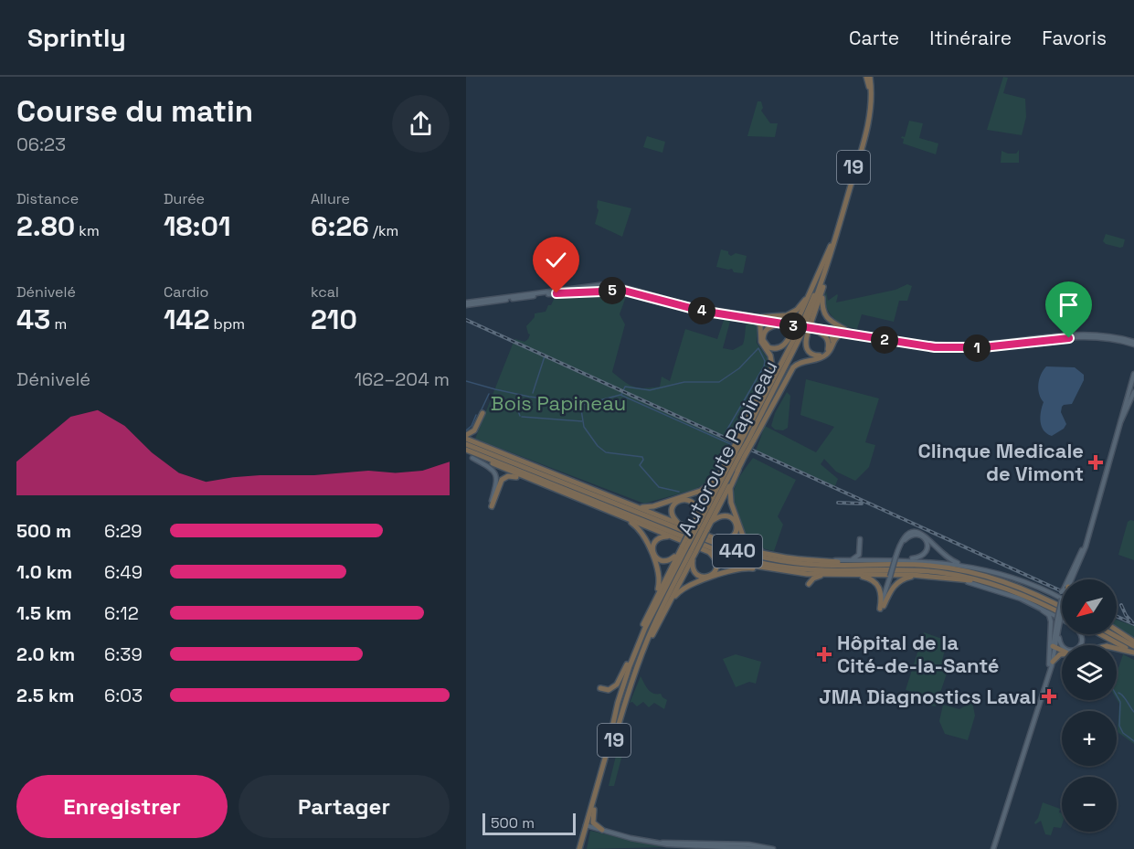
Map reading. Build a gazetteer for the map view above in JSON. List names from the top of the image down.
{
  "streets": {
    "highway": ["19", "Autoroute Papineau", "440"]
  },
  "parks": ["Bois Papineau"],
  "places": {
    "health": ["Clinque Medicale de Vimont", "Hôpital de la Cité-de-la-Santé", "JMA Diagnostics Laval"]
  },
  "scale_bar": "500 m",
  "north": "bottom left",
  "page": {
    "header": "Sprintly",
    "nav": ["Carte", "Itinéraire", "Favoris"],
    "heading": ["Course du matin", "06:23"],
    "stats": [
      ["Distance", "2.80 km"],
      ["Durée", "18:01"],
      ["Allure", "6:26 /km"],
      ["Dénivelé", "43 m"],
      ["Cardio", "142 bpm"],
      ["kcal", "210"]
    ],
    "pins": [
      "5",
      "4",
      "3",
      "2",
      "1"
    ],
    "chart": ["Dénivelé", "162–204 m"],
    "list": [
      {
        "name": "500 m",
        "note": "6:29"
      },
      {
        "name": "1.0 km",
        "note": "6:49"
      },
      {
        "name": "1.5 km",
        "note": "6:12"
      },
      {
        "name": "2.0 km",
        "note": "6:39"
      },
      {
        "name": "2.5 km",
        "note": "6:03"
      }
    ],
    "map_buttons": ["+", "−"],
    "buttons": ["Enregistrer", "Partager"],
    "scale": "500 m"
  }
}
